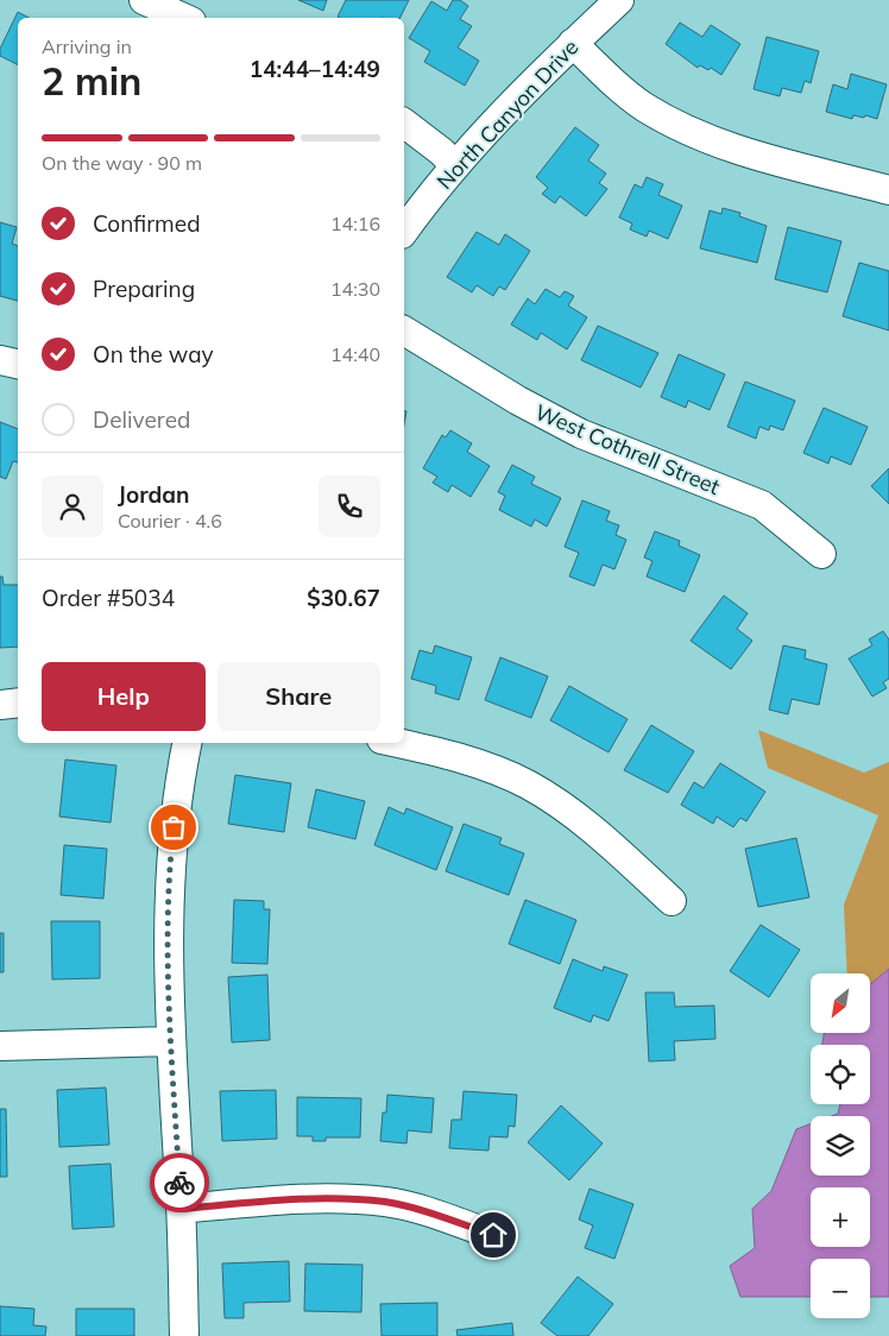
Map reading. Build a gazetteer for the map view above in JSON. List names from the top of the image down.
{
  "streets": {
    "street": ["North Canyon Drive", "West Cothrell Street"]
  },
  "north": "bottom left",
  "page": {
    "heading": ["2 min", "Arriving in", "14:44–14:49"],
    "panel": [
      "Jordan",
      "Courier · 4.6",
      "Order #5034",
      "$30.67"
    ],
    "bar": "On the way · 90 m",
    "list": [
      ["Confirmed", "14:16"],
      ["Preparing", "14:30"],
      ["On the way", "14:40"],
      "Delivered"
    ],
    "buttons": ["Help", "Share"],
    "map_buttons": ["+", "−"]
  }
}
